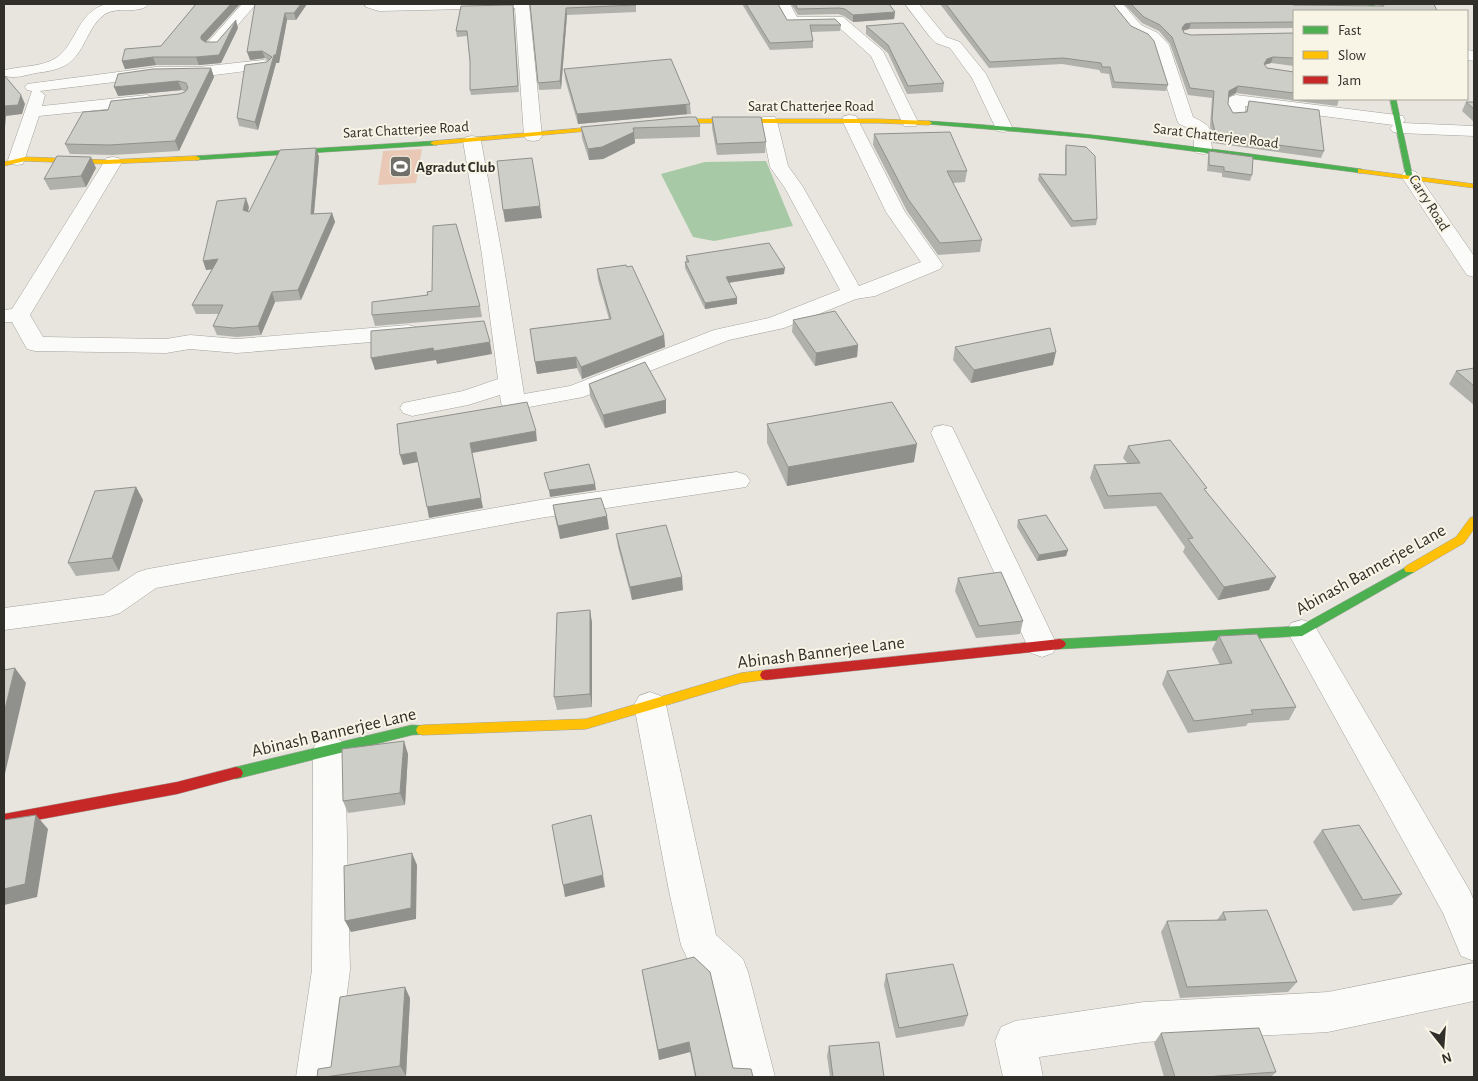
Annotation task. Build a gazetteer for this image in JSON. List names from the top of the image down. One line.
{"streets":{"street":["Sarat Chatterjee Road","Carry Road","Abinash Bannerjee Lane"]},"crossings":[["Sarat Chatterjee Road","Carry Road"]],"places":{"sports":["Agradut Club"]},"legend":["Fast","Slow","Jam"],"north":"bottom"}
